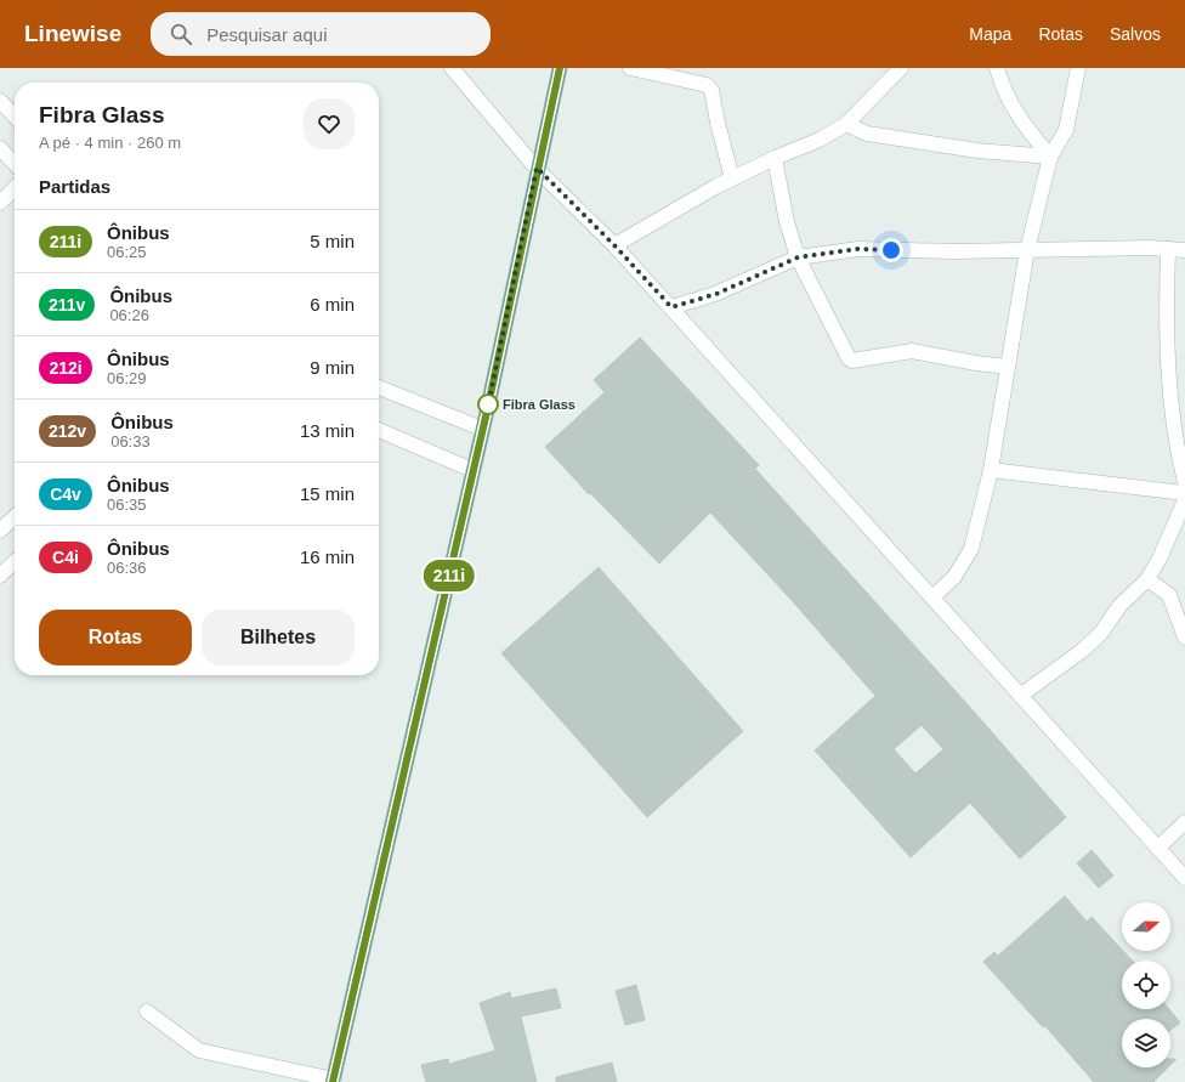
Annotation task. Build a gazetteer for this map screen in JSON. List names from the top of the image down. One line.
{"places":["Fibra Glass"],"lines":["bus line 211i"],"north":"right","page":{"header":"Linewise","search":"Pesquisar aqui","nav":["Mapa","Rotas","Salvos"],"on_map":"211i","heading":[["Fibra Glass","A pé · 4 min · 260 m"],"Partidas"],"list":[{"mark":"211i","name":"Ônibus","note":"06:25","value":"5 min"},{"mark":"211v","name":"Ônibus","note":"06:26","value":"6 min"},{"mark":"212i","name":"Ônibus","note":"06:29","value":"9 min"},{"mark":"212v","name":"Ônibus","note":"06:33","value":"13 min"},{"mark":"C4v","name":"Ônibus","note":"06:35","value":"15 min"},{"mark":"C4i","name":"Ônibus","note":"06:36","value":"16 min"}],"buttons":["Rotas","Bilhetes"]}}
